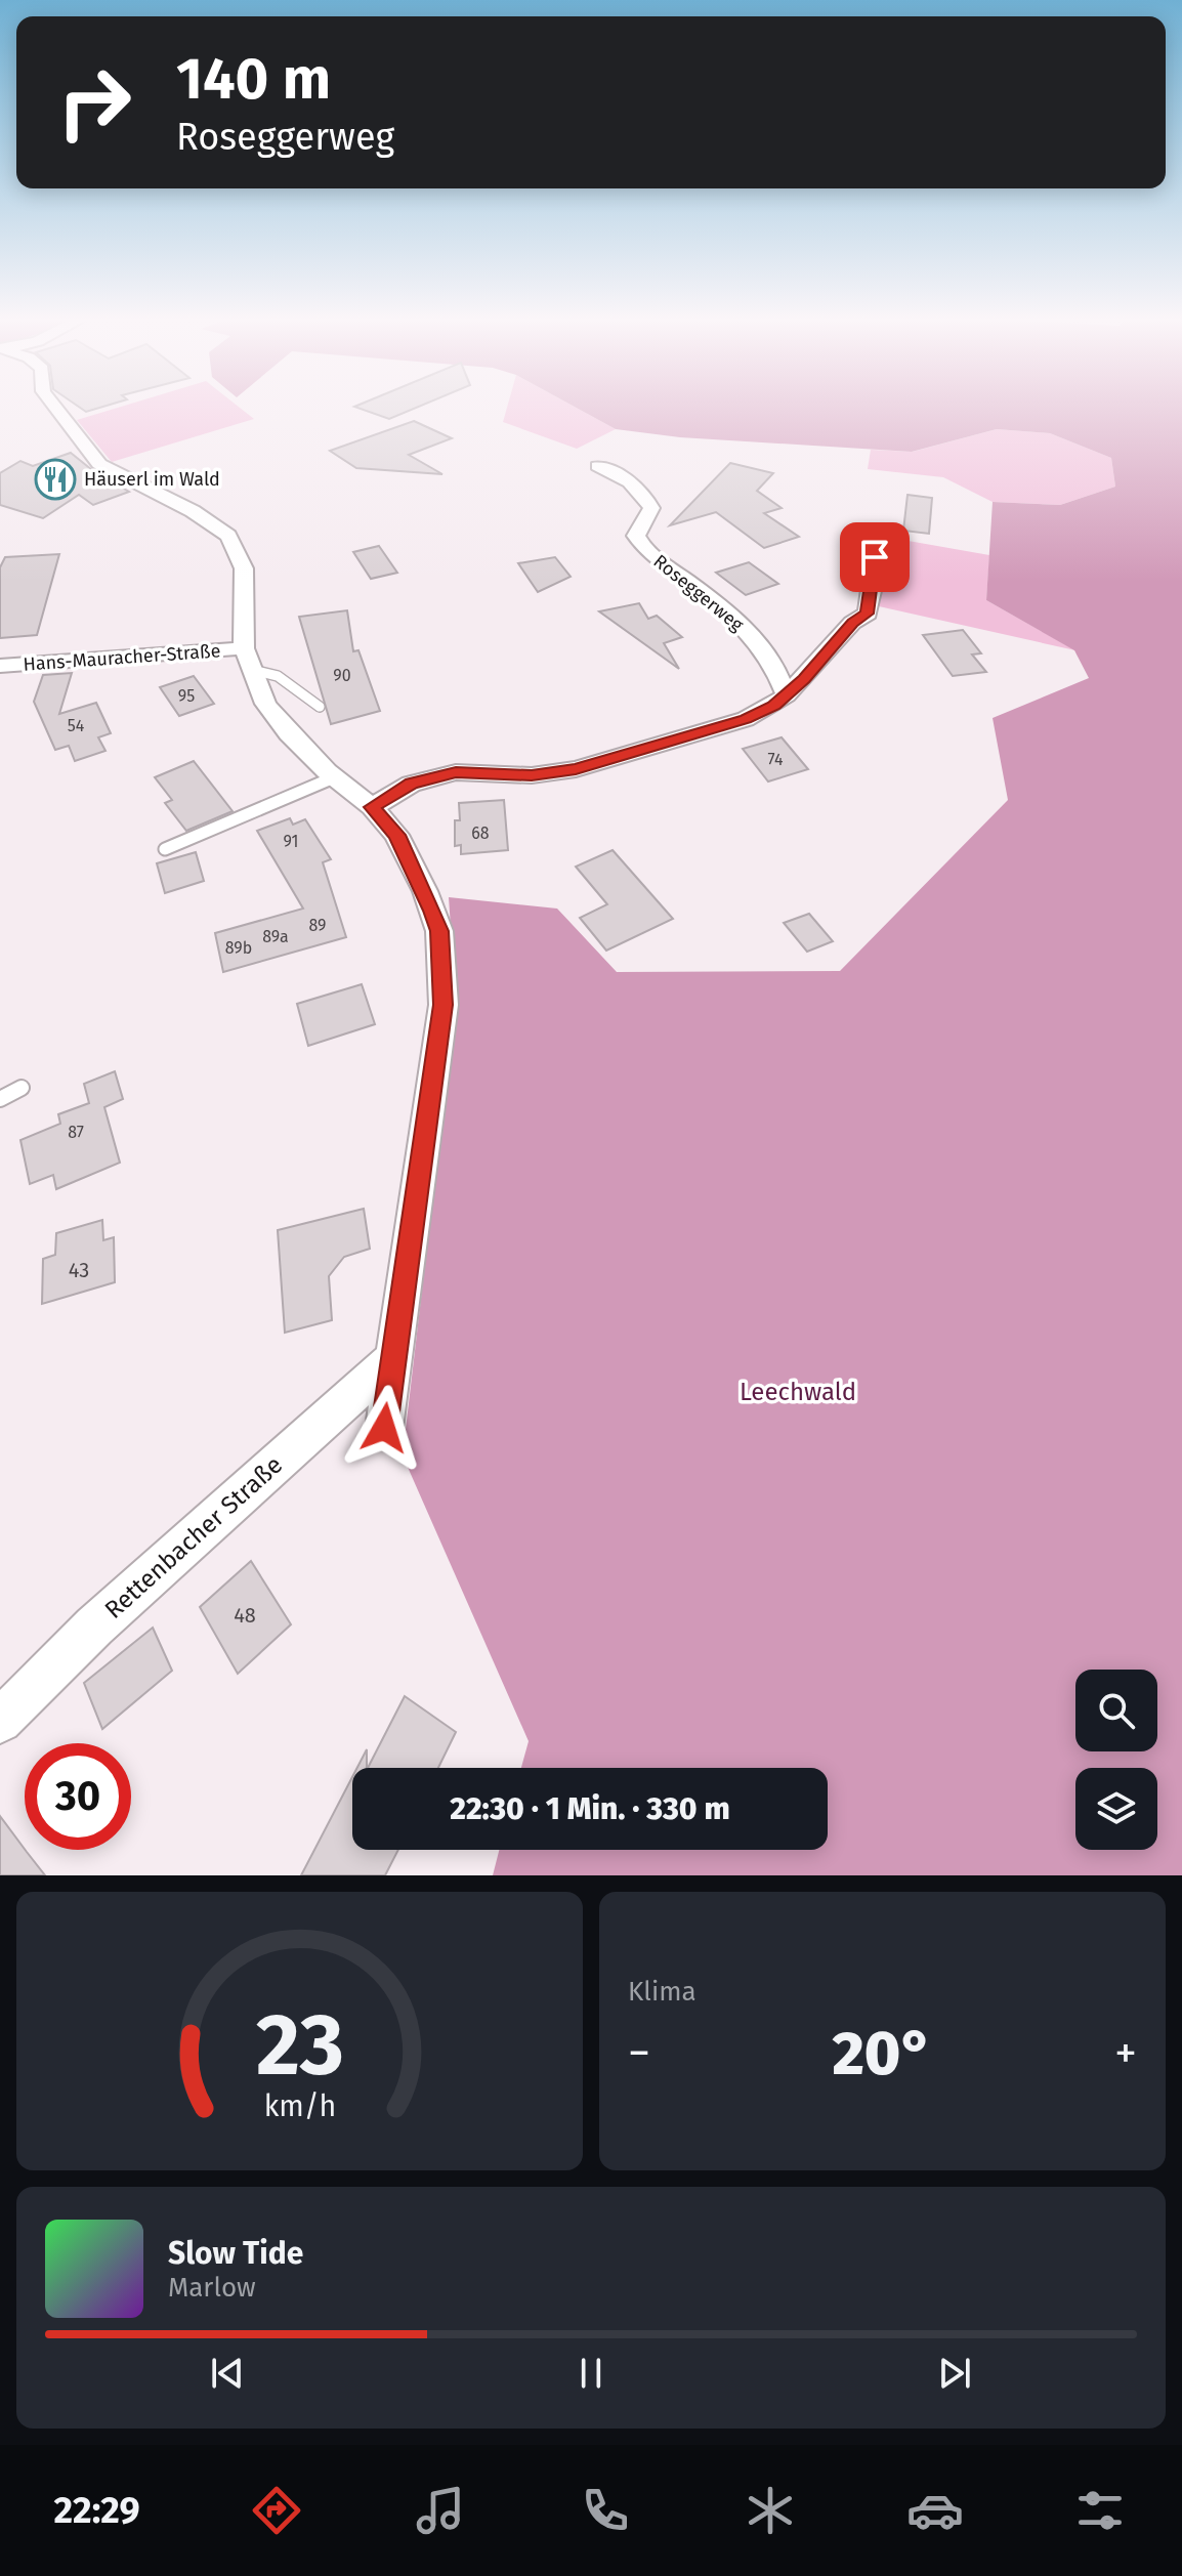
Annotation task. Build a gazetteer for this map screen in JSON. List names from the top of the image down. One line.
{"streets":{"street":["Roseggerweg","Hans-Mauracher-Straße","Rettenbacher Straße"]},"parks":["Leechwald"],"places":{"restaurant":["Häuserl im Wald"]},"house_numbers":["90","95","54","74","68","91","89","89a","89b","87","43","48"],"page":{"turn":["140 m","Roseggerweg"],"limit":"30","trip":"22:30 · 1 Min. · 330 m","tile":"Klima","heat":["−","20°","+"],"song":["Slow Tide","Marlow"],"tabs":"22:29","gauge":["23","km/h"]}}
